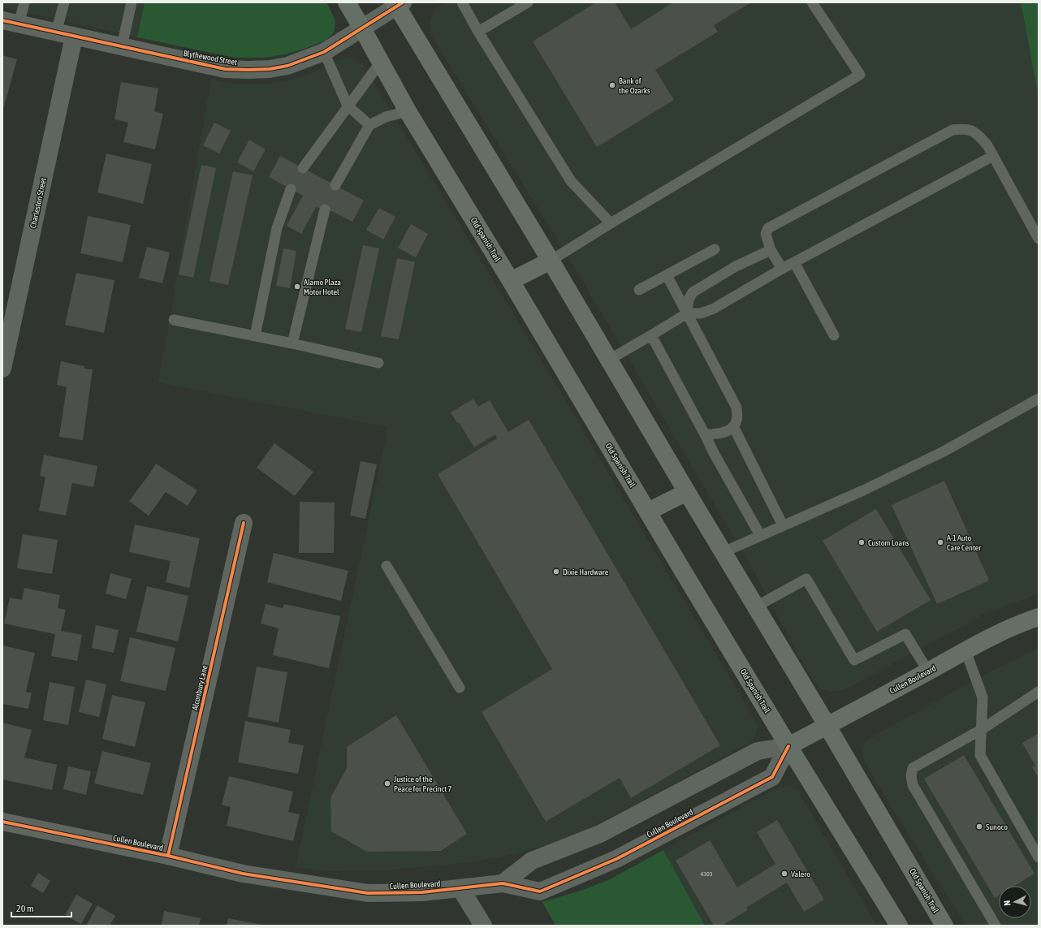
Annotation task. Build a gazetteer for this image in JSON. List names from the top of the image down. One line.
{"streets":{"main road":["Old Spanish Trail","Cullen Boulevard"],"street":["Blythewood Street","Charleston Street","Alconbury Lane"]},"crossings":[["Blythewood Street","Charleston Street"],["Blythewood Street","Old Spanish Trail"],["Old Spanish Trail","Cullen Boulevard"],["Cullen Boulevard","Alconbury Lane"]],"places":["Bank of the Ozarks","Alamo Plaza Motor Hotel","Custom Loans","A-1 Auto Care Center","Dixie Hardware","Justice of the Peace for Precinct 7","Sunoco","Valero"],"house_numbers":["4303"],"scale_bar":"20 m","north":"left"}
